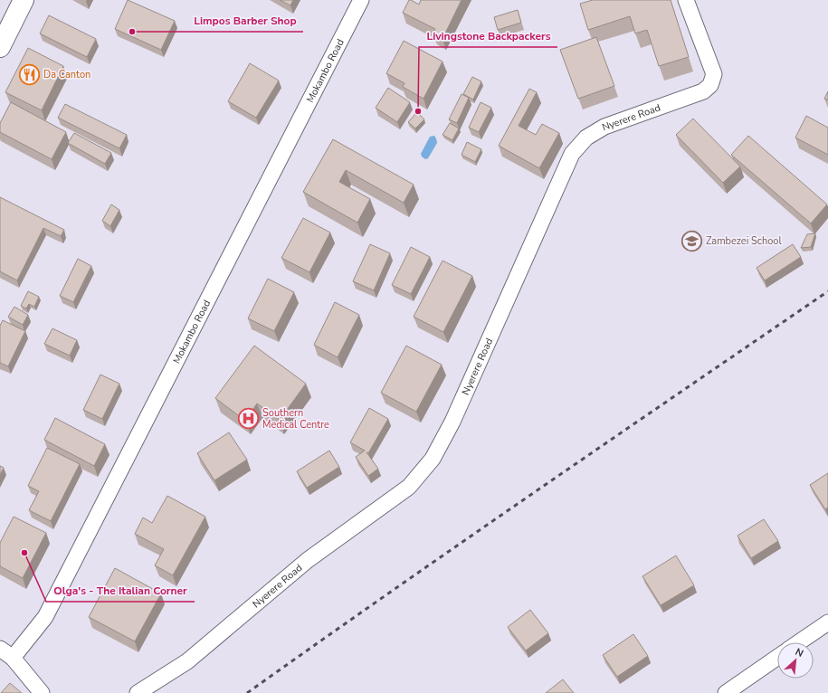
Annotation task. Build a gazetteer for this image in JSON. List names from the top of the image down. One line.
{"streets":{"street":["Mokambo Road","Nyerere Road"]},"places":{"other":["Limpos Barber Shop","Livingstone Backpackers","Olga's - The Italian Corner"],"restaurant":["Da Canton"],"school or university":["Zambezei School"],"hospital":["Southern Medical Centre"]},"north":"top right"}
